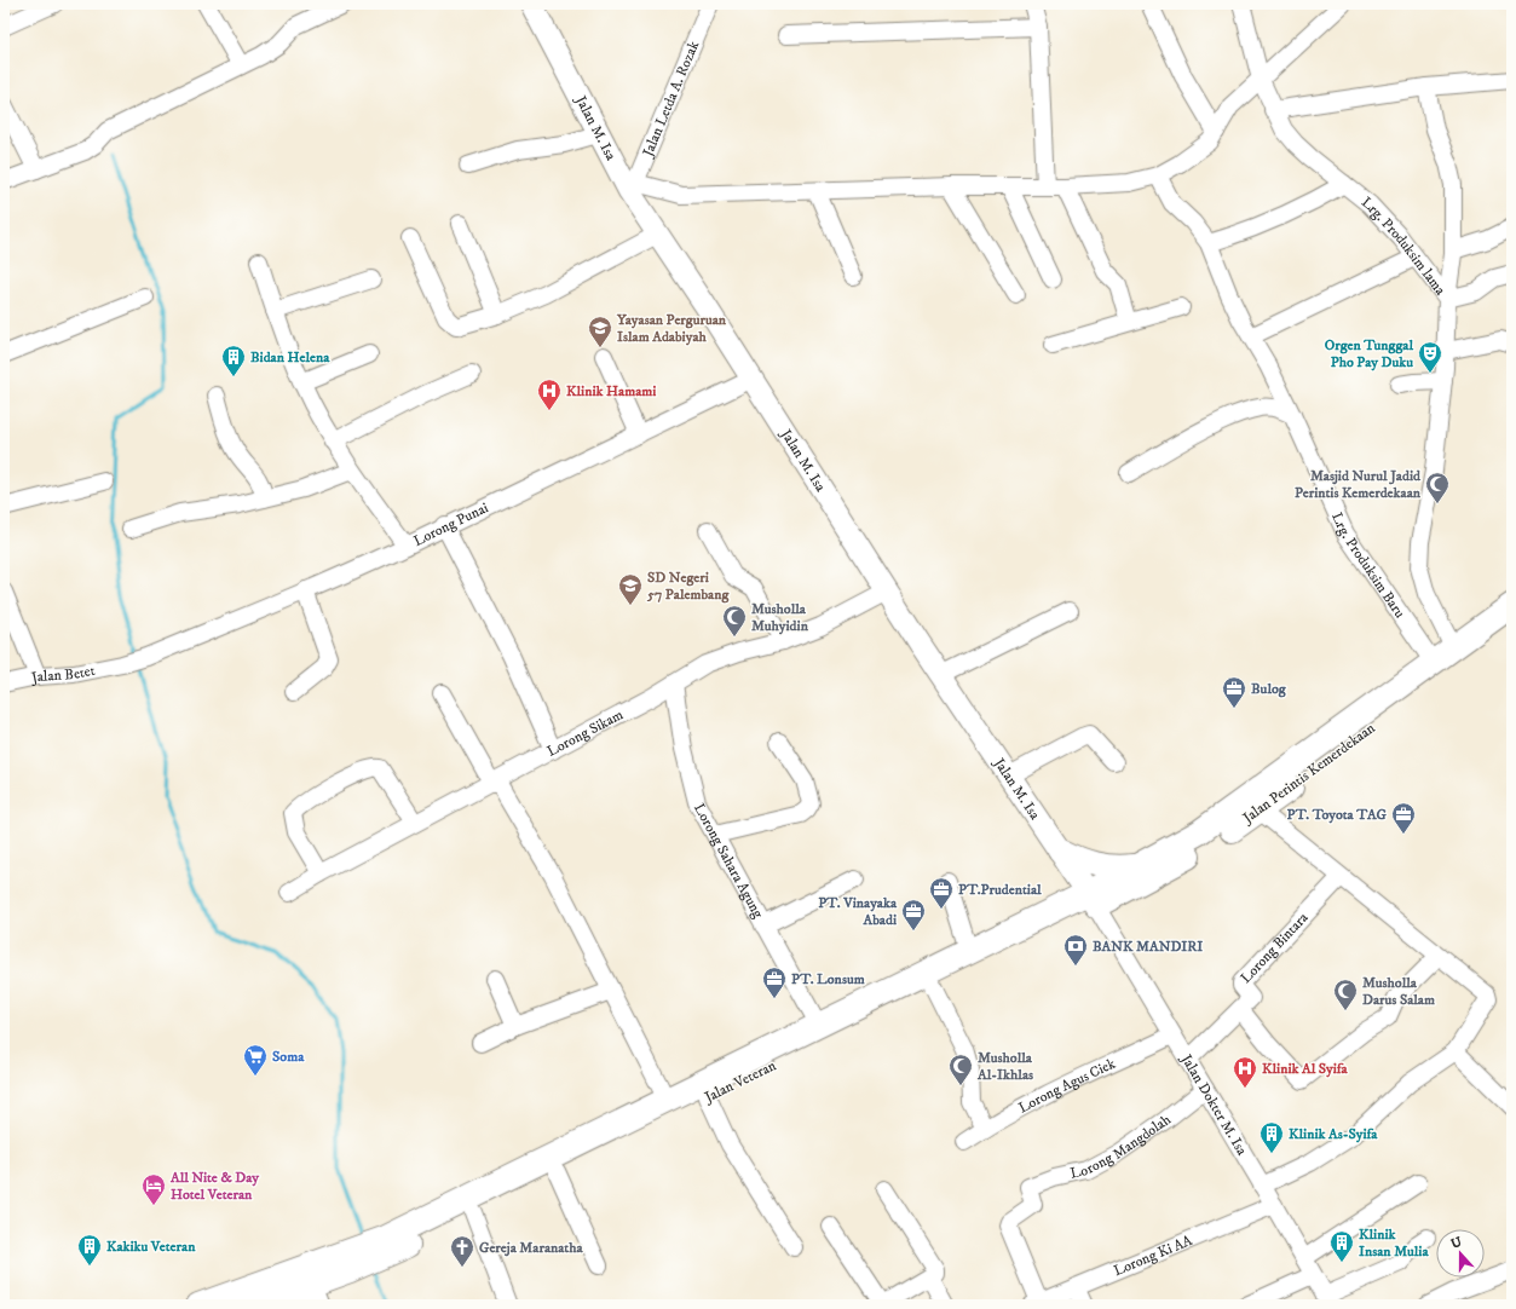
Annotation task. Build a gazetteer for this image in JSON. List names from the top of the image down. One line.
{"streets":{"highway":["Jalan Perintis Kemerdekaan","Jalan Veteran"],"main road":["Jalan M. Isa"],"street":["Jalan Letda A. Rozak","Lrg. Produksim lama","Lorong Punai","Lrg. Produksim Baru","Jalan Betet","Lorong Sikam","Lorong Sahara Agung","Lorong Bintara","Lorong Agus Ciek","Jalan Dokter M. Isa","Lorong Mangdolah","Lorong Ki AA"]},"crossings":[["Jalan Letda A. Rozak","Jalan M. Isa"],["Jalan M. Isa","Lorong Punai"],["Jalan M. Isa","Lorong Sikam"],["Jalan M. Isa","Jalan Perintis Kemerdekaan"],["Jalan M. Isa","Jalan Veteran"],["Jalan M. Isa","Jalan Dokter M. Isa"],["Lorong Punai","Jalan Betet"],["Lorong Sikam","Lorong Sahara Agung"],["Jalan Perintis Kemerdekaan","Jalan Veteran"],["Jalan Perintis Kemerdekaan","Jalan Dokter M. Isa"],["Lorong Sahara Agung","Jalan Veteran"],["Lorong Bintara","Jalan Dokter M. Isa"],["Jalan Veteran","Jalan Dokter M. Isa"],["Lorong Agus Ciek","Jalan Dokter M. Isa"],["Jalan Dokter M. Isa","Lorong Mangdolah"],["Jalan Dokter M. Isa","Lorong Ki AA"],["Lorong Mangdolah","Lorong Ki AA"]],"places":{"school or university":["Yayasan Perguruan Islam Adabiyah","SD Negeri 57 Palembang"],"theatre":["Orgen Tunggal Pho Pay Duku"],"building":["Bidan Helena","Klinik As-Syifa","Klinik Insan Mulia","Kakiku Veteran"],"hospital":["Klinik Hamami","Klinik Al Syifa"],"mosque":["Masjid Nurul Jadid Perintis Kemerdekaan","Musholla Muhyidin","Musholla Darus Salam","Musholla Al-Ikhlas"],"office":["Bulog","PT. Toyota TAG","PT.Prudential","PT. Vinayaka Abadi","PT. Lonsum"],"bank":["BANK MANDIRI"],"supermarket":["Soma"],"hotel":["All Nite & Day Hotel Veteran"],"church":["Gereja Maranatha"]},"north":"top"}
